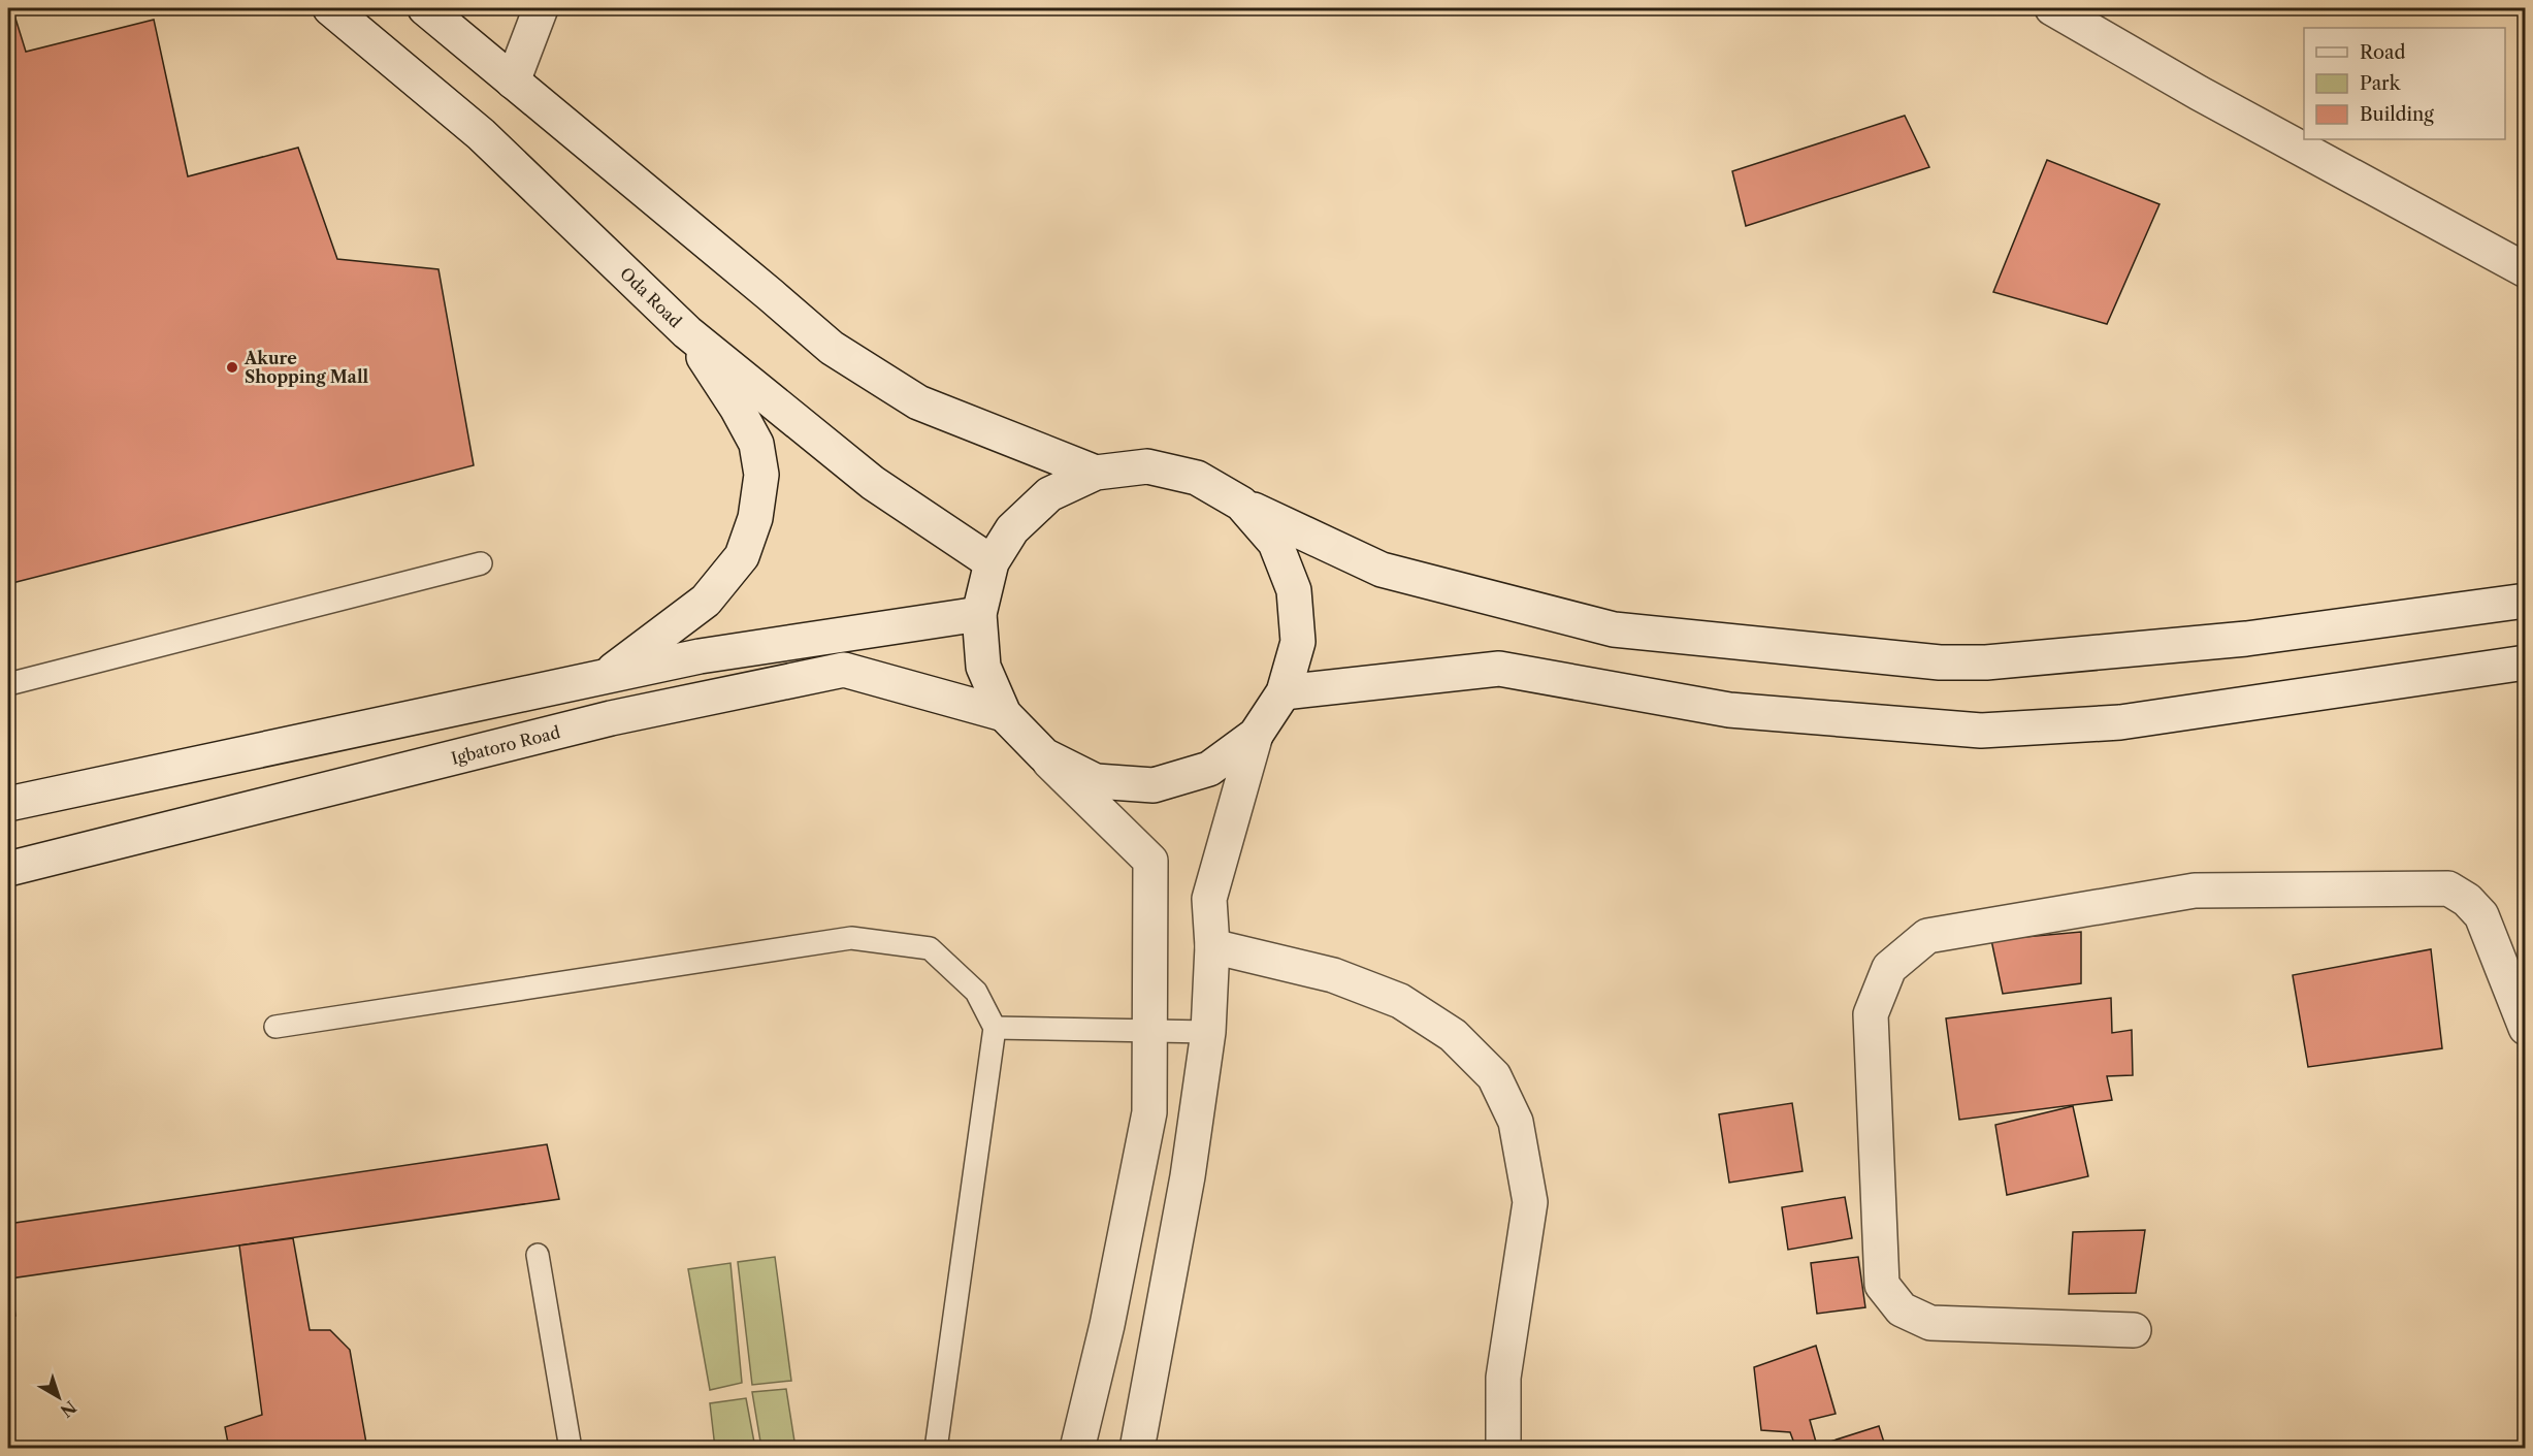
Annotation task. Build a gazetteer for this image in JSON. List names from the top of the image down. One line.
{"streets":{"street":["Oda Road","Igbatoro Road"]},"places":["Akure Shopping Mall"],"legend":["Road","Park","Building"],"north":"bottom right"}
